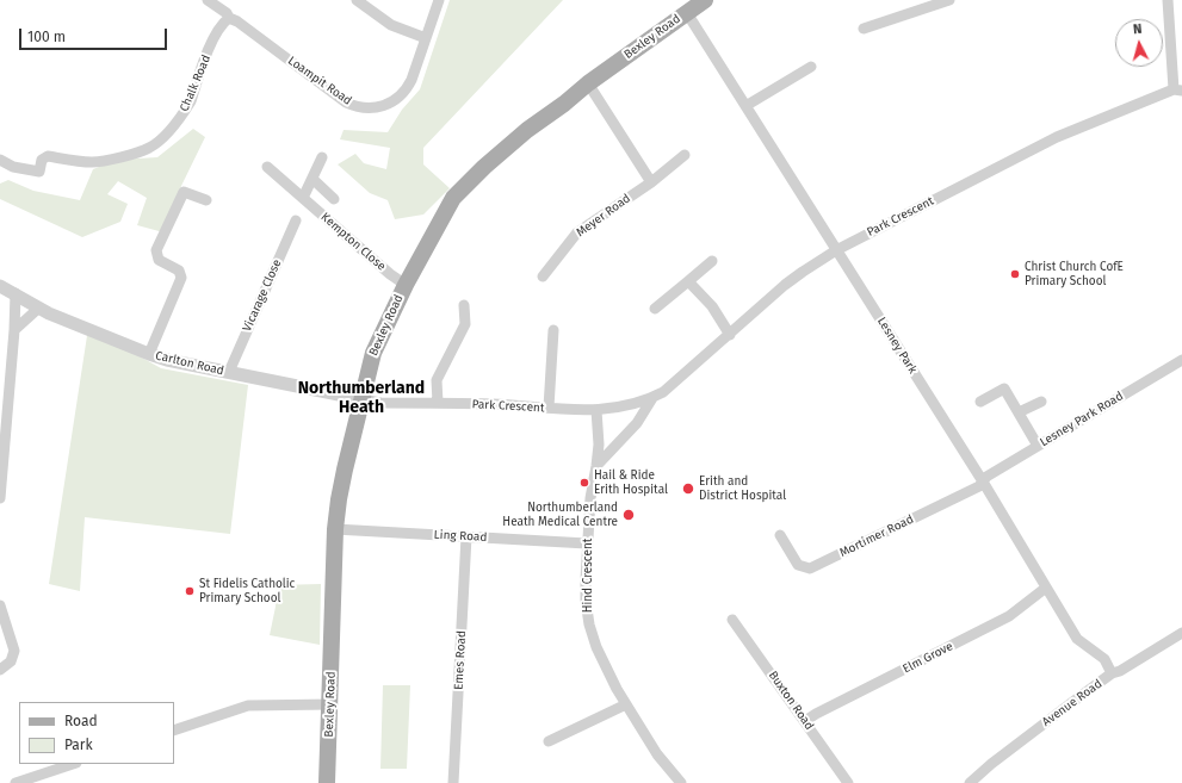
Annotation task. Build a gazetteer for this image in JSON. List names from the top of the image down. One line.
{"streets":{"main road":["Bexley Road"],"street":["Loampit Road","Chalk Road","Meyer Road","Park Crescent","Kempton Close","Vicarage Close","Lesney Park","Carlton Road","Lesney Park Road","Ling Road","Mortimer Road","Hind Crescent","Elm Grove","Emes Road","Buxton Road","Avenue Road"]},"crossings":[["Bexley Road","Park Crescent"],["Bexley Road","Kempton Close"],["Bexley Road","Lesney Park"],["Bexley Road","Carlton Road"],["Bexley Road","Ling Road"],["Loampit Road","Chalk Road"],["Park Crescent","Lesney Park"],["Park Crescent","Carlton Road"],["Park Crescent","Hind Crescent"],["Vicarage Close","Carlton Road"],["Lesney Park","Lesney Park Road"],["Lesney Park","Mortimer Road"],["Lesney Park","Elm Grove"],["Lesney Park","Avenue Road"],["Lesney Park Road","Mortimer Road"],["Ling Road","Hind Crescent"],["Ling Road","Emes Road"],["Elm Grove","Buxton Road"]],"districts":["Northumberland Heath"],"places":["Christ Church CofE Primary School","Hail & Ride Erith Hospital","Erith and District Hospital","Northumberland Heath Medical Centre","St Fidelis Catholic Primary School"],"legend":["Road","Park"],"scale_bar":"100 m","north":"top"}
